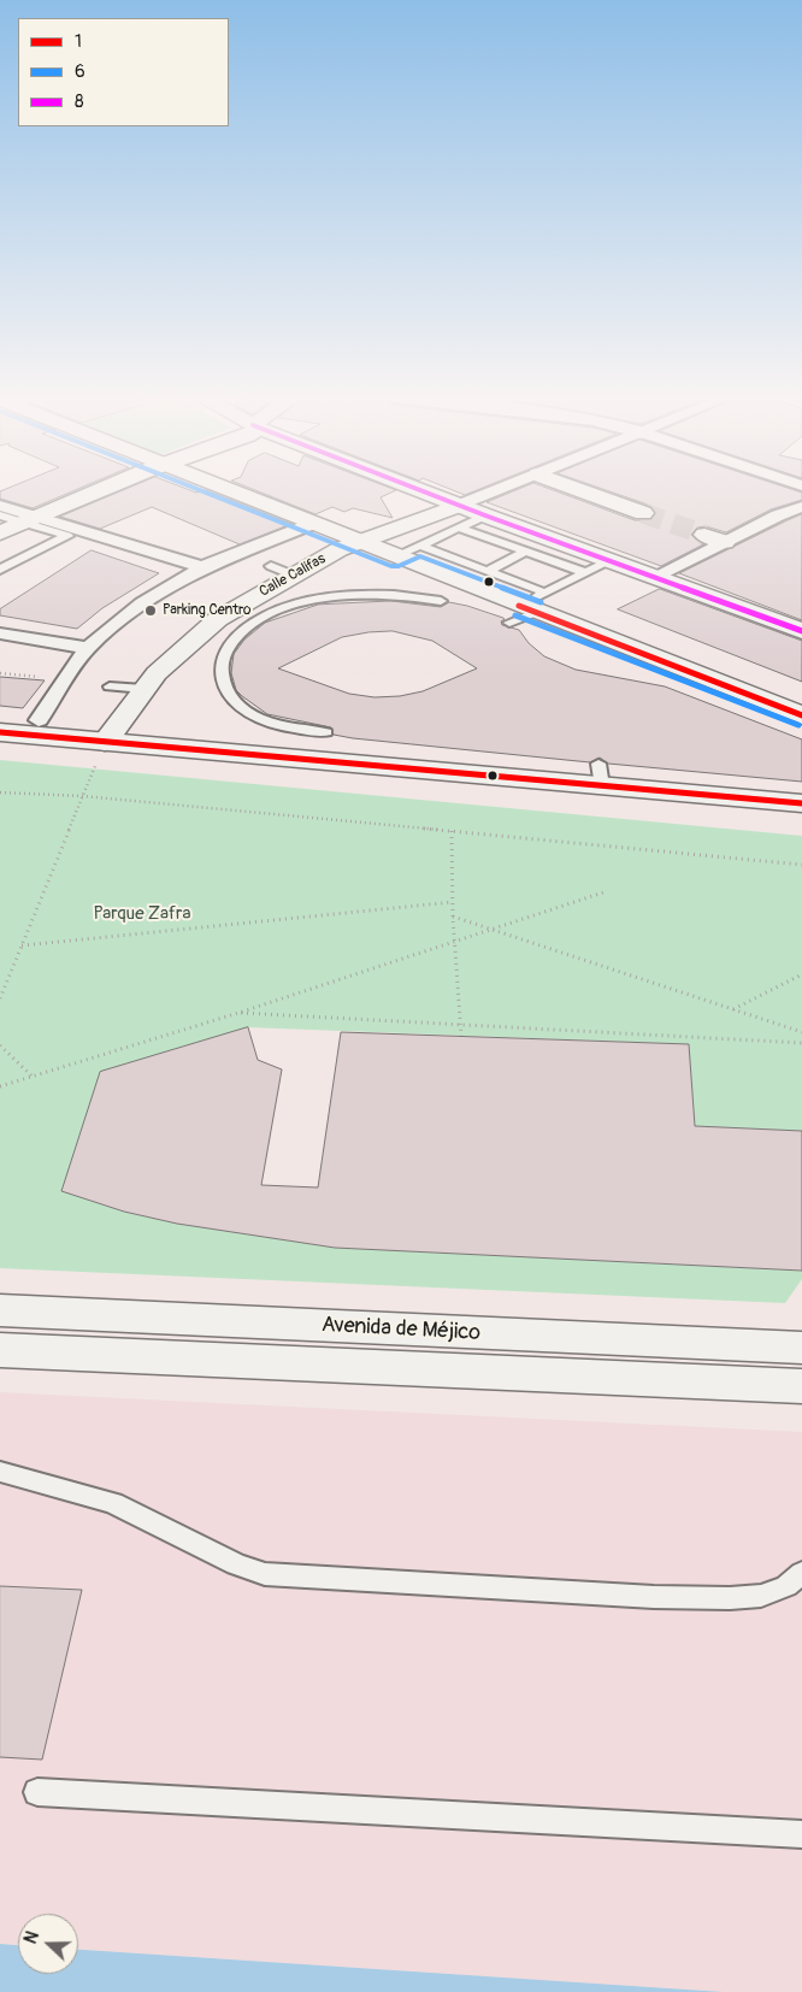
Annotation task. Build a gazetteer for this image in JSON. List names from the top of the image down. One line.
{"streets":{"main road":["Calle Califas","Avenida de Méjico"]},"parks":["Parque Zafra"],"places":["Parking Centro"],"lines":["transit line 6","transit line 8","transit line 1"],"legend":["1","6","8"],"north":"left"}
